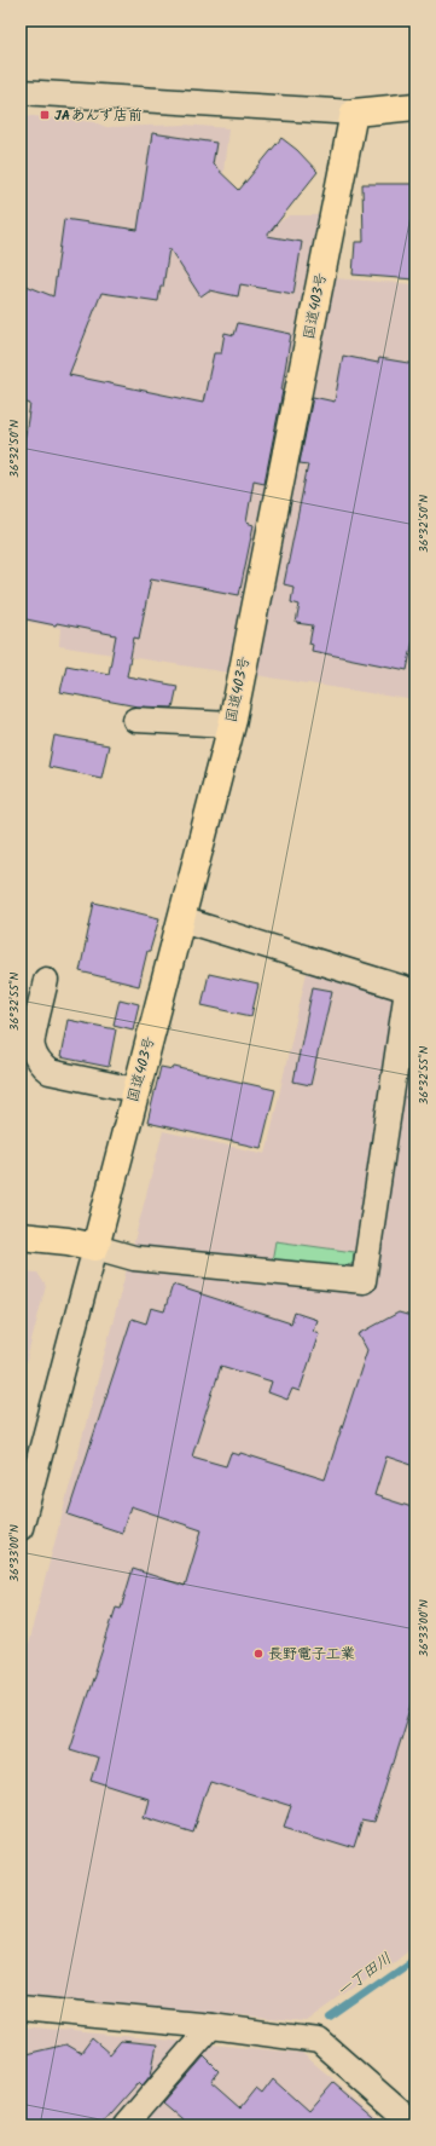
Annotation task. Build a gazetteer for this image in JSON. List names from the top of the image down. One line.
{"streets":{"highway":["国道403号"]},"water":["一丁田川"],"places":{"transit":["JAあんず店前"],"other":["長野電子工業"]},"coordinates":["36°32'50\"N","36°32'55\"N","36°33'00\"N"]}
